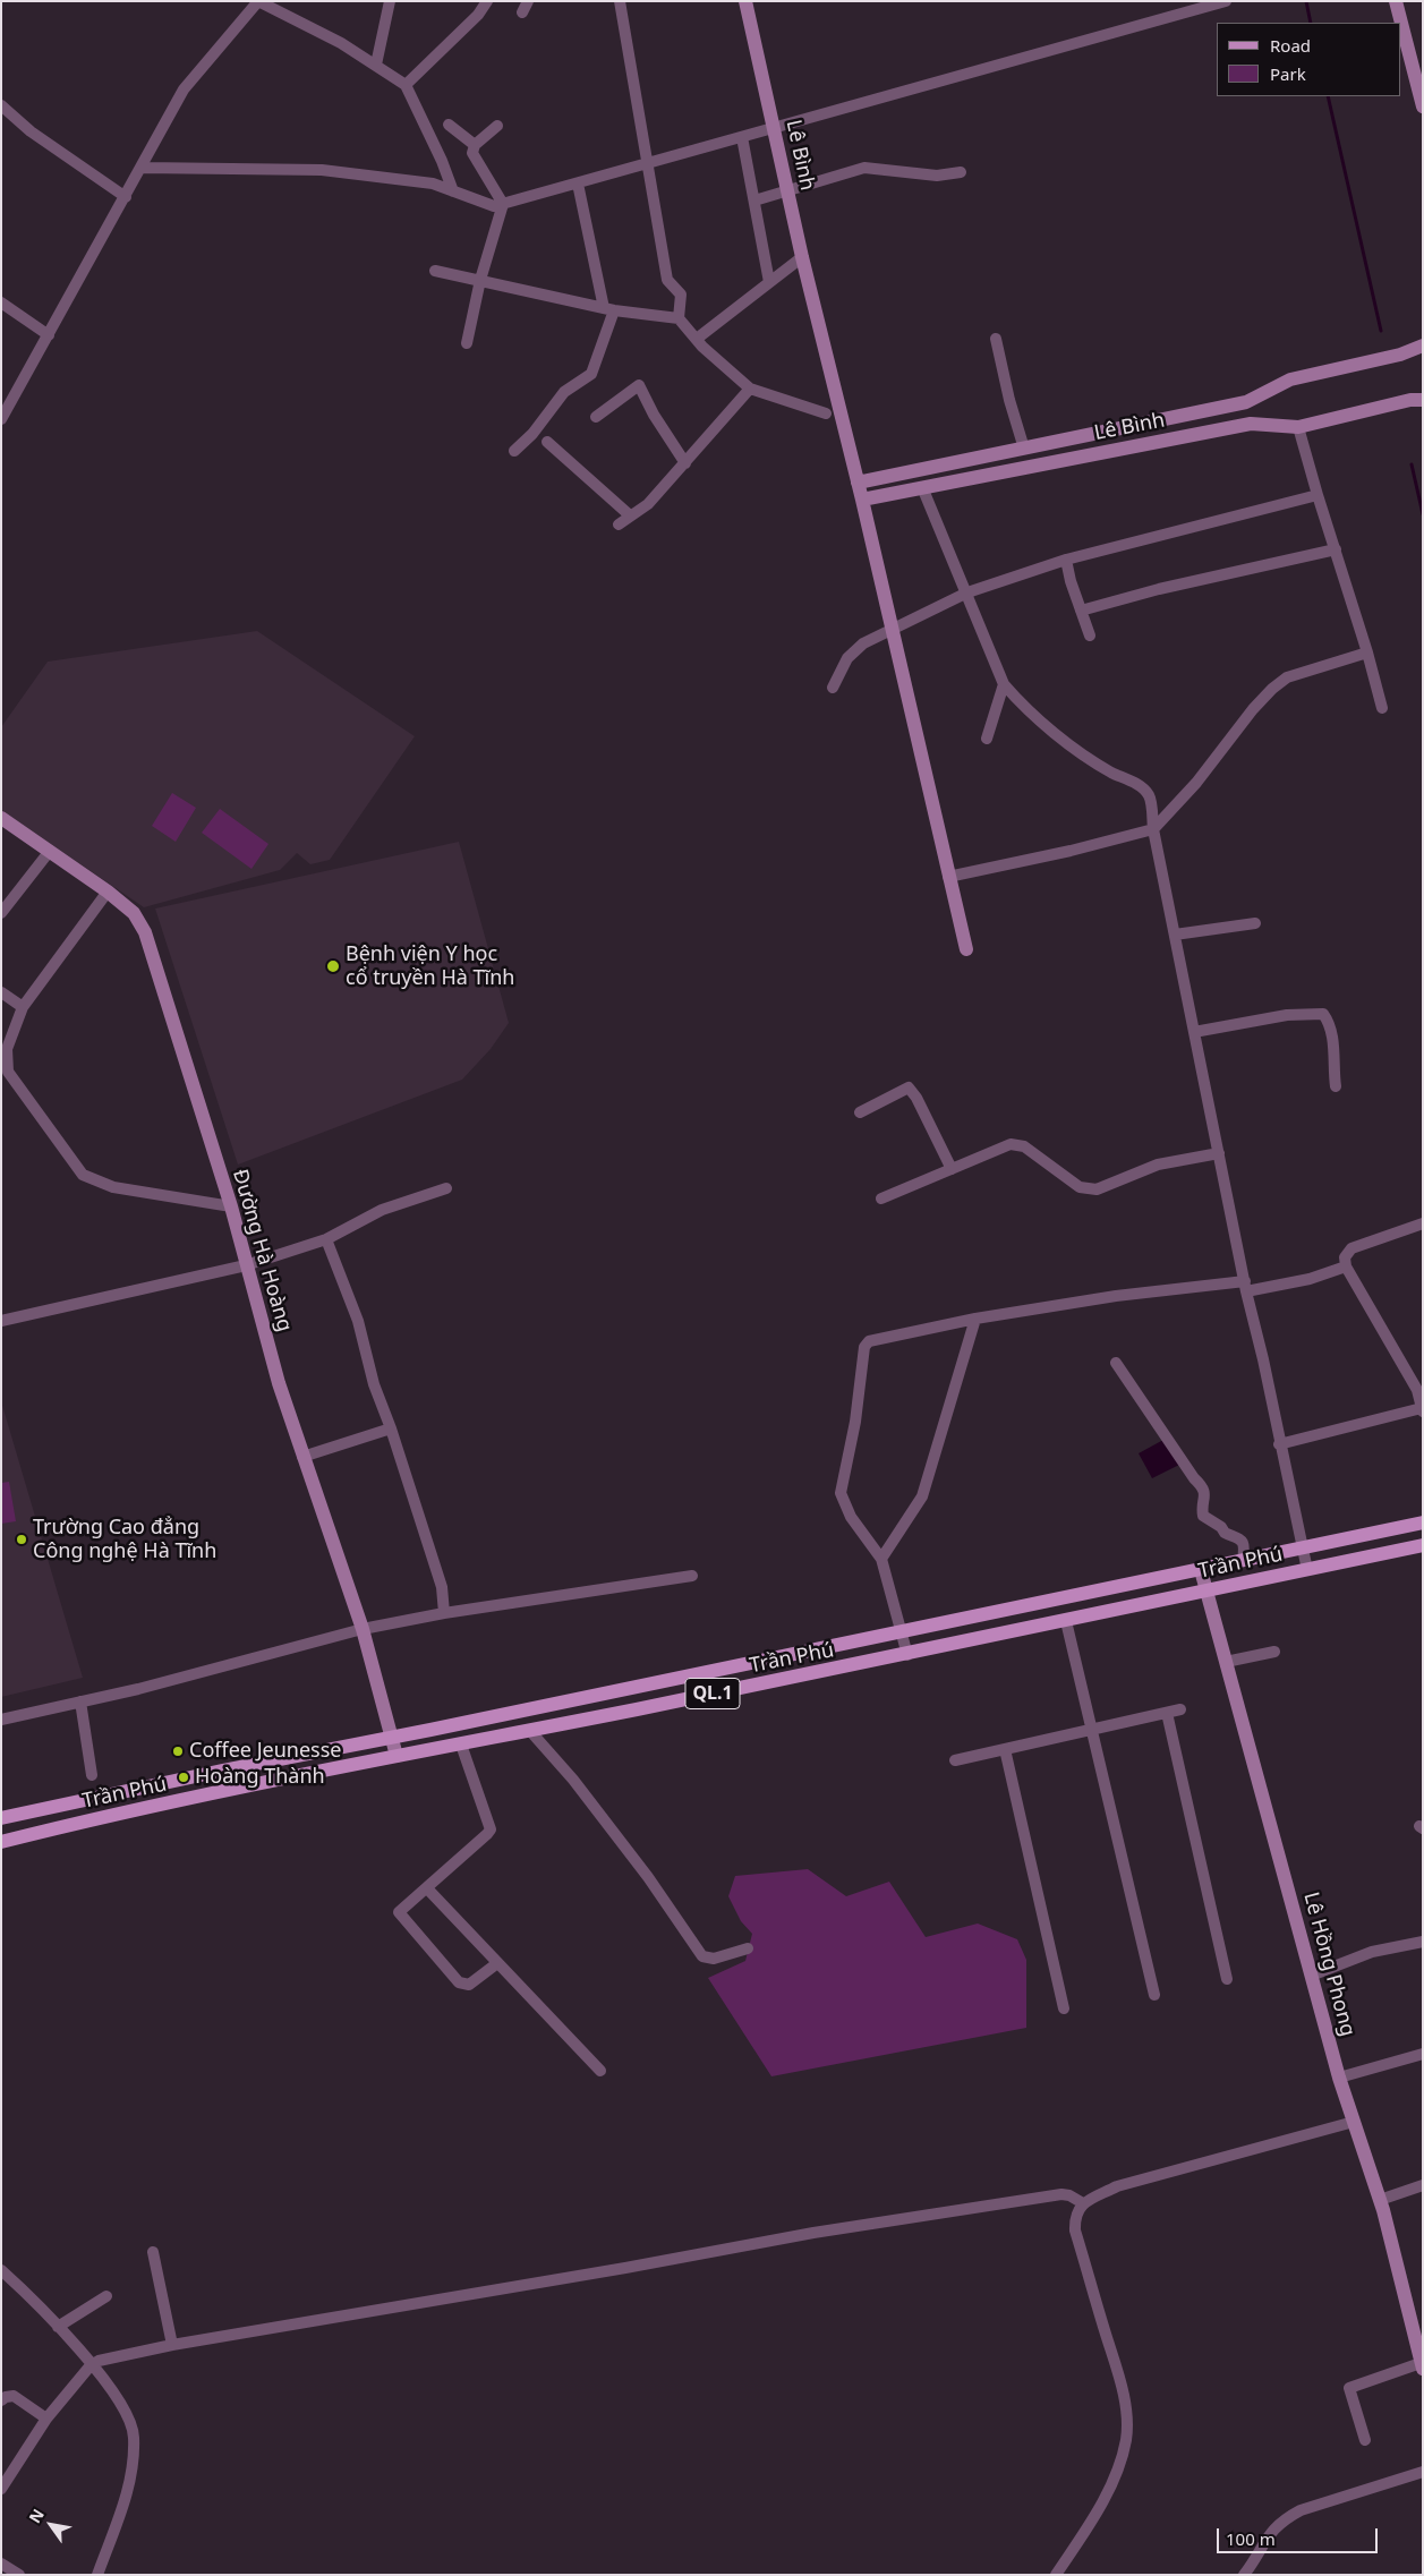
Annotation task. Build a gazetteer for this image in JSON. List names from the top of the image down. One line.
{"streets":{"main road":["Trần Phú","QL.1"],"street":["Lê Bình","Đường Hà Hoàng","Lê Hồng Phong"]},"crossings":[["Đường Hà Hoàng","Trần Phú"],["Trần Phú","Lê Hồng Phong"]],"places":["Bệnh viện Y học cổ truyền Hà Tĩnh","Trường Cao đẳng Công nghệ Hà Tĩnh","Coffee Jeunesse","Hoàng Thành"],"legend":["Road","Park"],"scale_bar":"100 m","north":"top left"}
